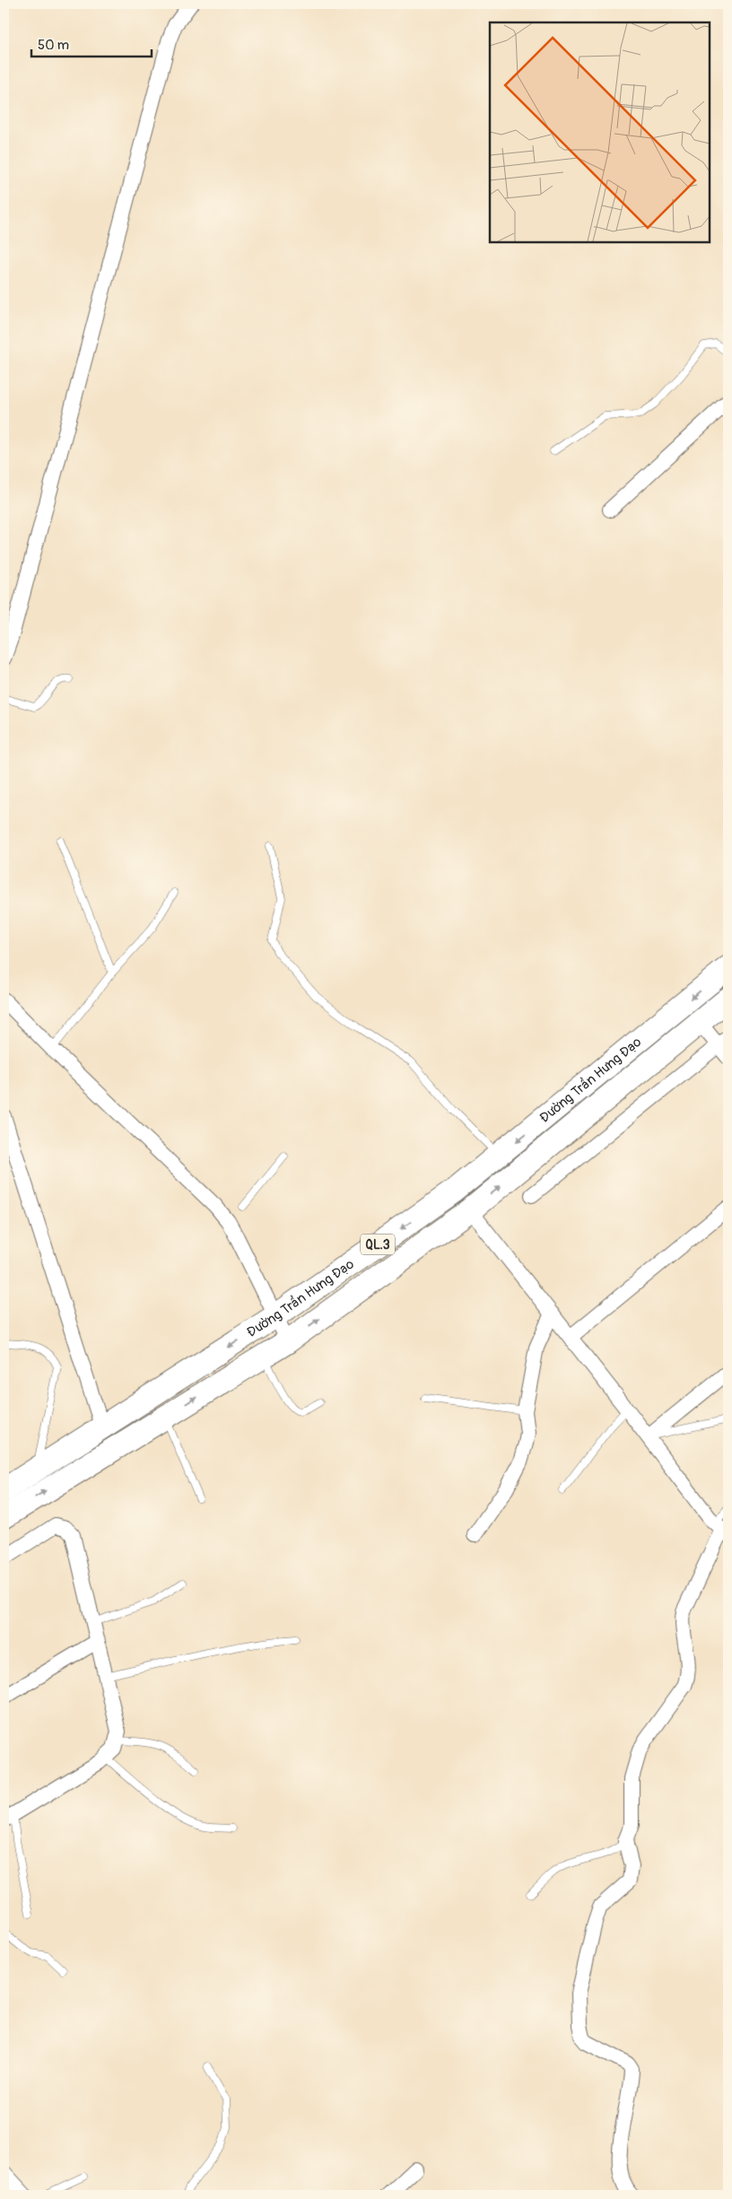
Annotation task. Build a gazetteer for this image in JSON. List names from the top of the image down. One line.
{"streets":{"highway":["Đường Trần Hưng Đạo","QL.3"]},"scale_bar":"50 m"}
